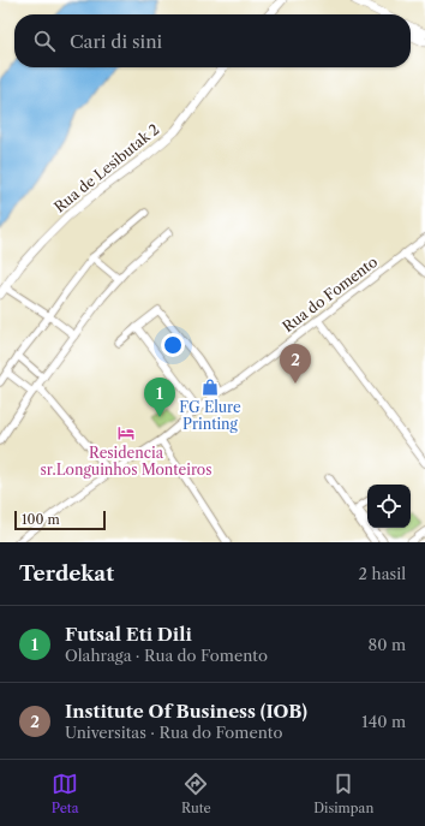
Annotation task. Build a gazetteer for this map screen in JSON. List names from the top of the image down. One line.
{"streets":{"main road":["Rua de Lesibutak 2"],"street":["Rua do Fomento"]},"places":{"shop":["FG Elure Printing"],"hotel":["Residencia sr.Longuinhos Monteiros"]},"scale_bar":"100 m","page":{"search":"Cari di sini","pins":["2","1"],"scale":"100 m","heading":["Terdekat","2 hasil"],"list":[{"mark":"1","name":"Futsal Eti Dili","note":"Olahraga · Rua do Fomento","value":"80 m"},{"mark":"2","name":"Institute Of Business (IOB)","note":"Universitas · Rua do Fomento","value":"140 m"}],"nav":["Peta","Rute","Disimpan"]}}
